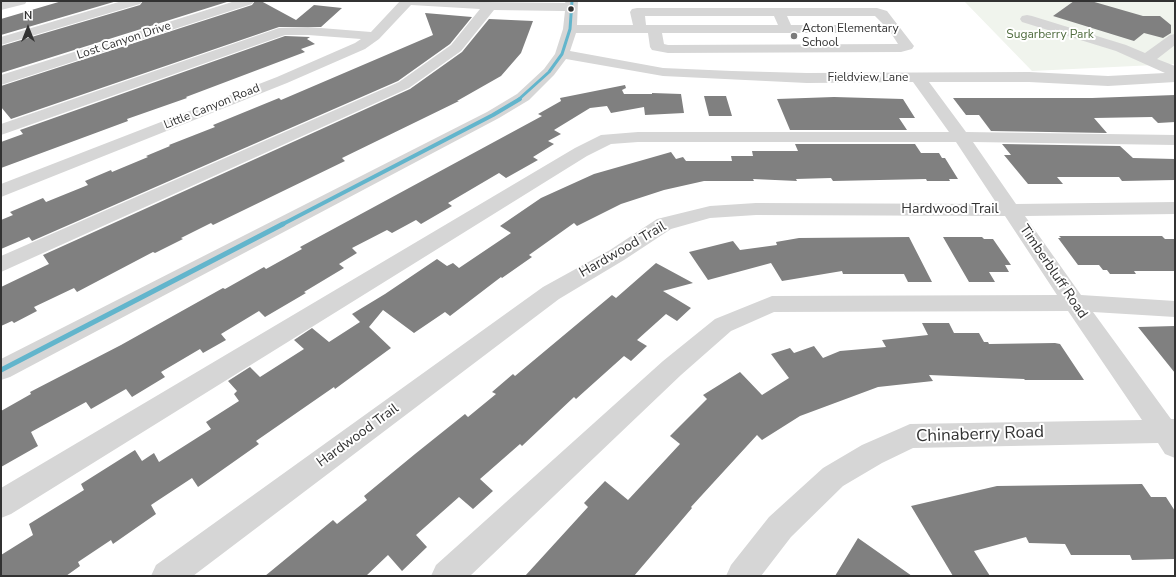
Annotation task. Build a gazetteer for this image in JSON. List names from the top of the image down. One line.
{"streets":{"street":["Lost Canyon Drive","Fieldview Lane","Little Canyon Road","Hardwood Trail","Timberbluff Road","Chinaberry Road"]},"crossings":[["Fieldview Lane","Timberbluff Road"],["Hardwood Trail","Timberbluff Road"],["Timberbluff Road","Chinaberry Road"]],"parks":["Sugarberry Park"],"places":["Acton Elementary School"],"north":"top"}
